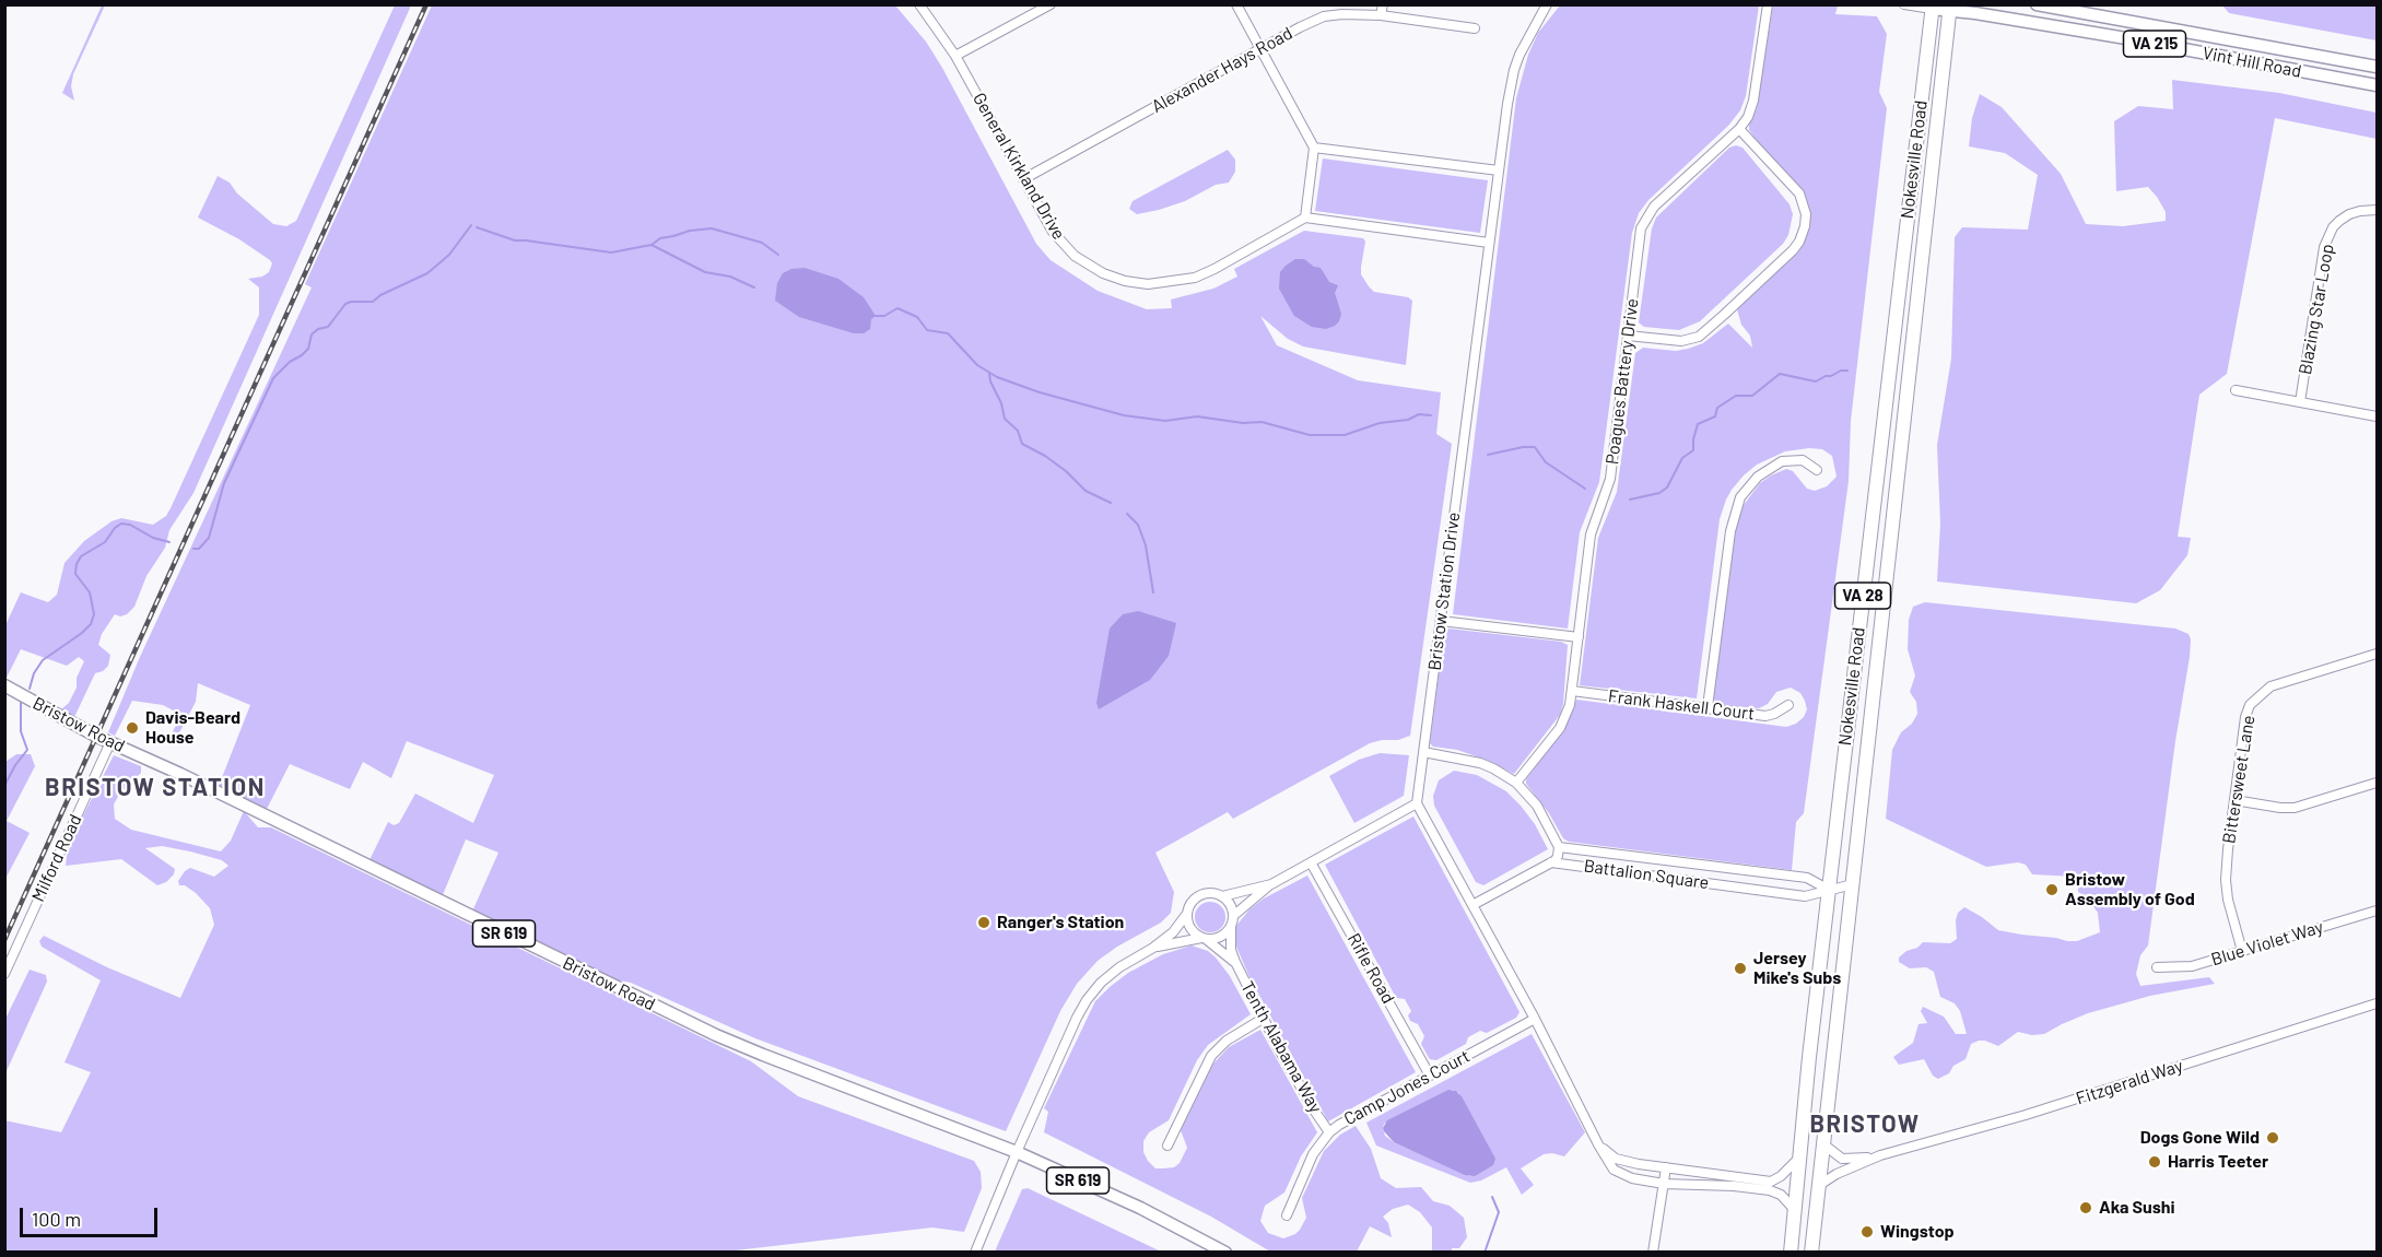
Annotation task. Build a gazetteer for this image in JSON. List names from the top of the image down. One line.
{"streets":{"highway":["Nokesville Road","VA 28"],"main road":["VA 215","Vint Hill Road","Bristow Road","SR 619"],"street":["Alexander Hays Road","General Kirkland Drive","Blazing Star Loop","Poagues Battery Drive","Bristow Station Drive","Frank Haskell Court","Bittersweet Lane","Milford Road","Battalion Square","Blue Violet Way","Rifle Road","Tenth Alabama Way","Fitzgerald Way","Camp Jones Court"]},"crossings":[["Vint Hill Road","Nokesville Road"],["Alexander Hays Road","General Kirkland Drive"],["Nokesville Road","Battalion Square"],["Nokesville Road","Fitzgerald Way"],["Poagues Battery Drive","Frank Haskell Court"],["Bristow Road","Milford Road"],["Bittersweet Lane","Blue Violet Way"],["Rifle Road","Camp Jones Court"],["Tenth Alabama Way","Camp Jones Court"]],"districts":["BRISTOW STATION","BRISTOW"],"places":["Davis-Beard House","Bristow Assembly of God","Ranger's Station","Jersey Mike's Subs","Dogs Gone Wild","Harris Teeter","Aka Sushi","Wingstop"],"scale_bar":"100 m"}
